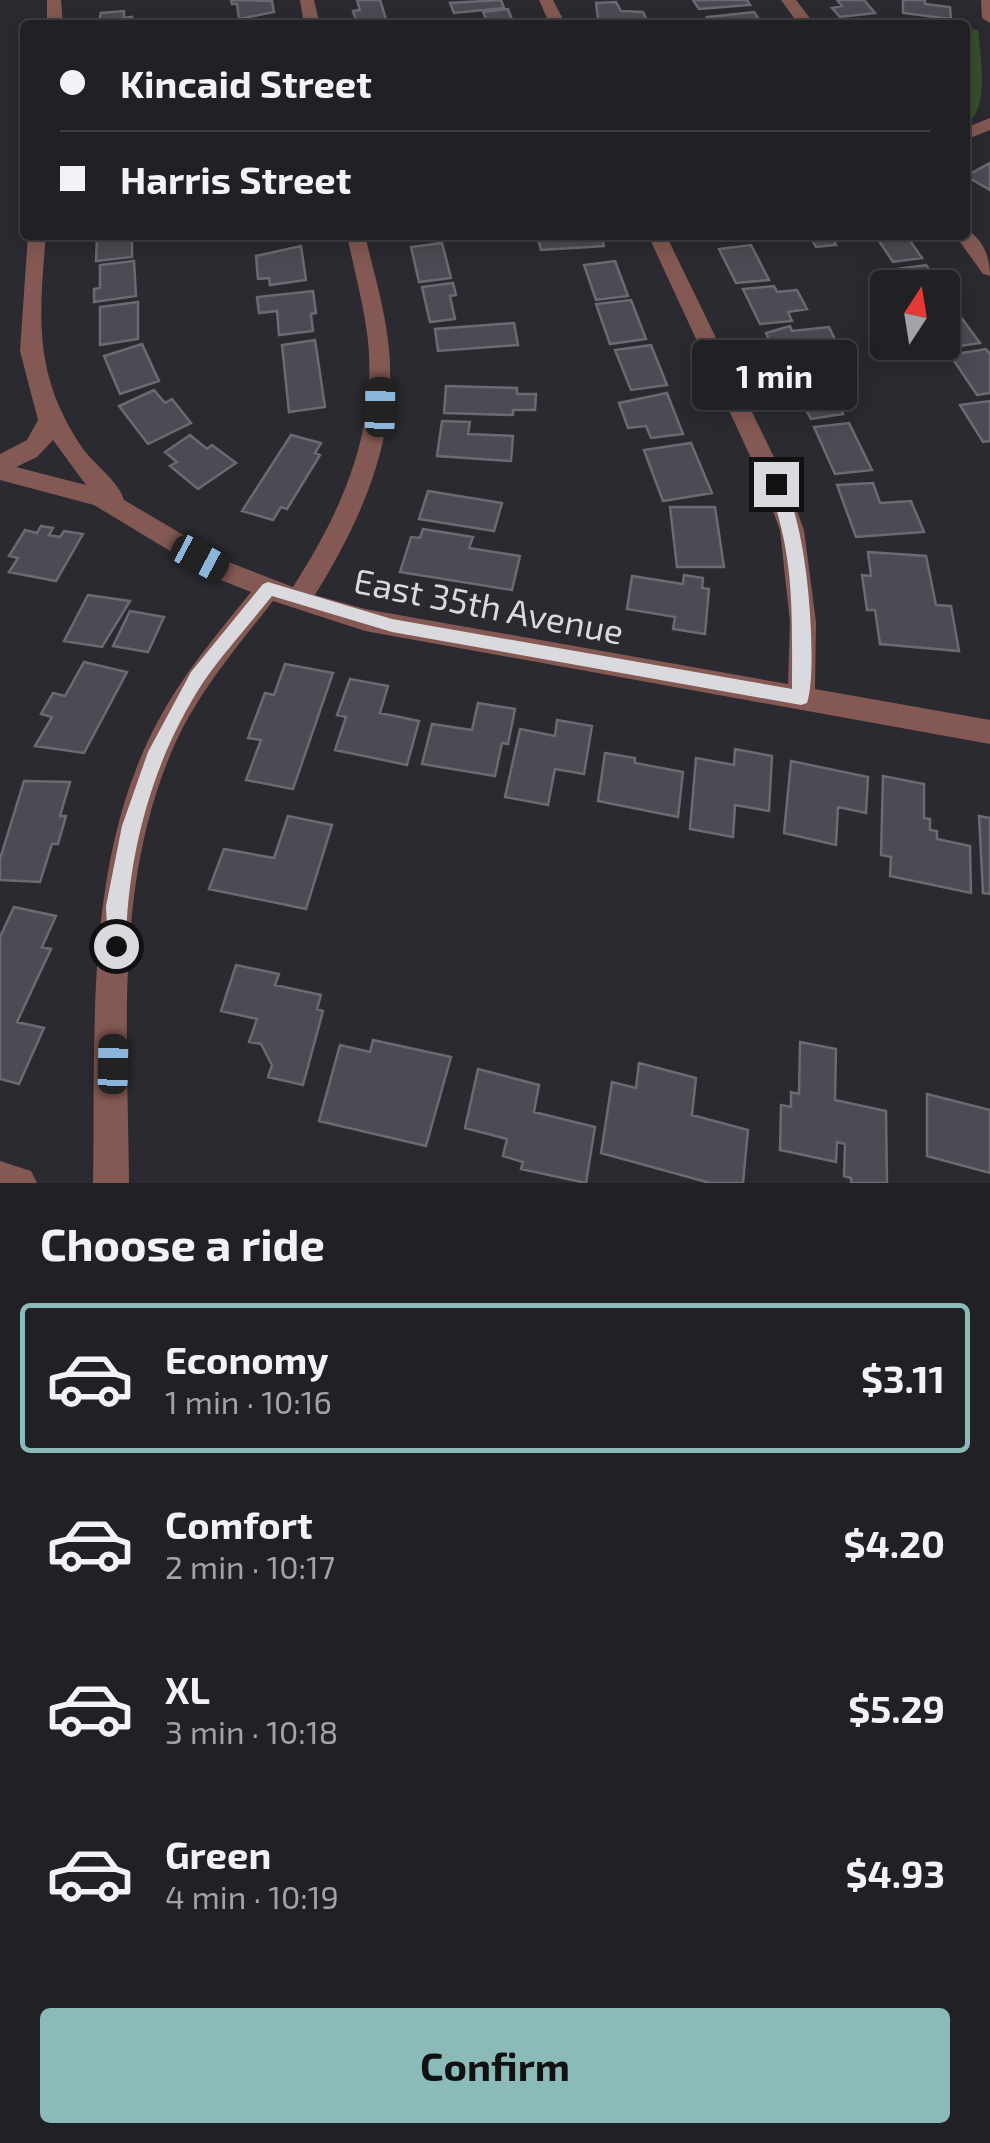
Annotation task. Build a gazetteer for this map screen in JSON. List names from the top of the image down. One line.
{"streets":{"street":["East 35th Avenue"]},"north":"top","page":{"banner":["Kincaid Street","Harris Street"],"bubble":"1 min","heading":"Choose a ride","list":[{"name":"Economy","note":"1 min · 10:16","value":"$3.11"},{"name":"Comfort","note":"2 min · 10:17","value":"$4.20"},{"name":"XL","note":"3 min · 10:18","value":"$5.29"},{"name":"Green","note":"4 min · 10:19","value":"$4.93"}],"buttons":"Confirm"}}
